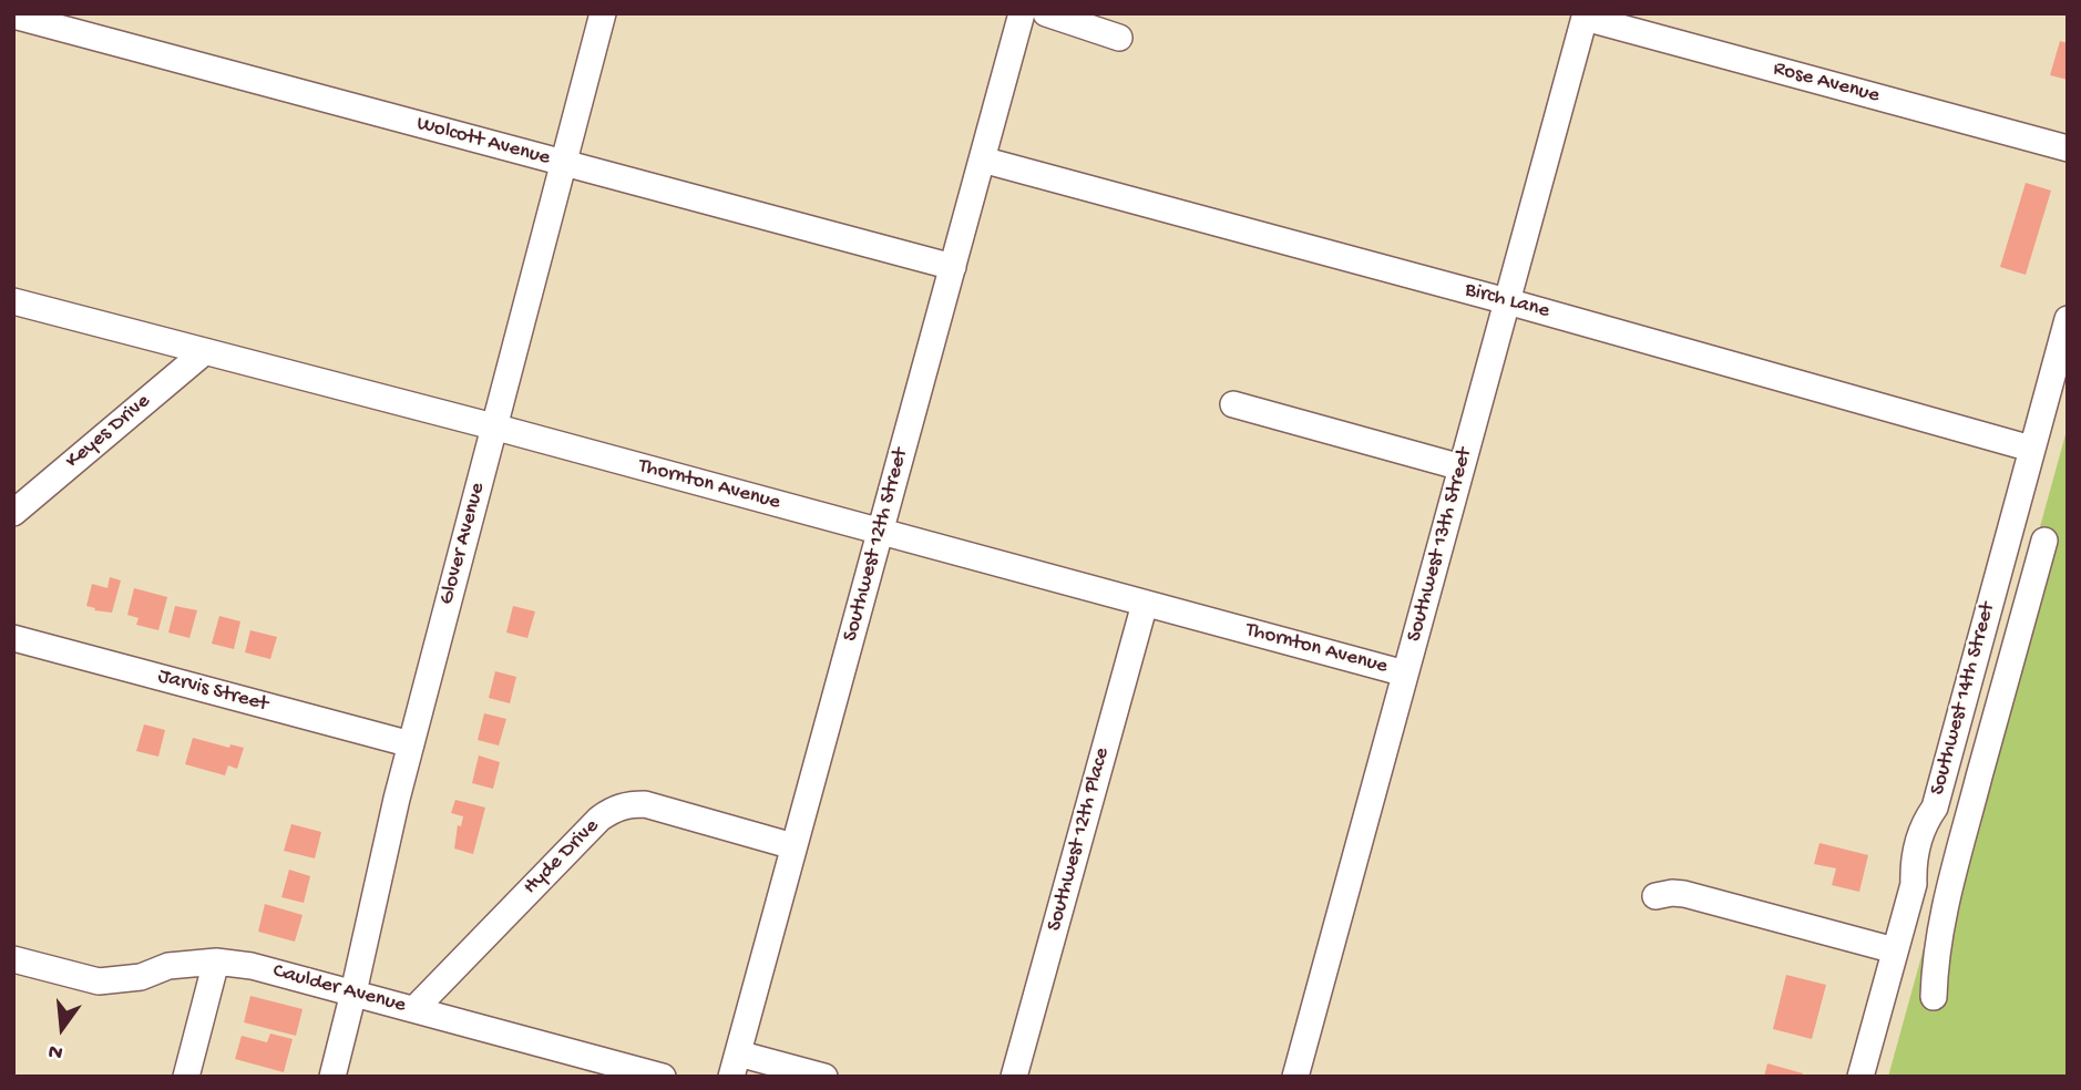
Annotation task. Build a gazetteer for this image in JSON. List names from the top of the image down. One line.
{"streets":{"street":["Rose Avenue","Wolcott Avenue","Birch Lane","Keyes Drive","Thornton Avenue","Glover Avenue","Southwest 12th Street","Southwest 13th Street","Jarvis Street","Southwest 14th Street","Southwest 12th Place","Hyde Drive","Caulder Avenue"]},"crossings":[["Rose Avenue","Southwest 13th Street"],["Wolcott Avenue","Glover Avenue"],["Wolcott Avenue","Southwest 12th Street"],["Birch Lane","Southwest 12th Street"],["Birch Lane","Southwest 13th Street"],["Birch Lane","Southwest 14th Street"],["Keyes Drive","Thornton Avenue"],["Thornton Avenue","Glover Avenue"],["Thornton Avenue","Southwest 12th Street"],["Thornton Avenue","Southwest 13th Street"],["Thornton Avenue","Southwest 12th Place"],["Glover Avenue","Jarvis Street"],["Glover Avenue","Caulder Avenue"],["Southwest 12th Street","Hyde Drive"],["Hyde Drive","Caulder Avenue"]],"north":"bottom"}
